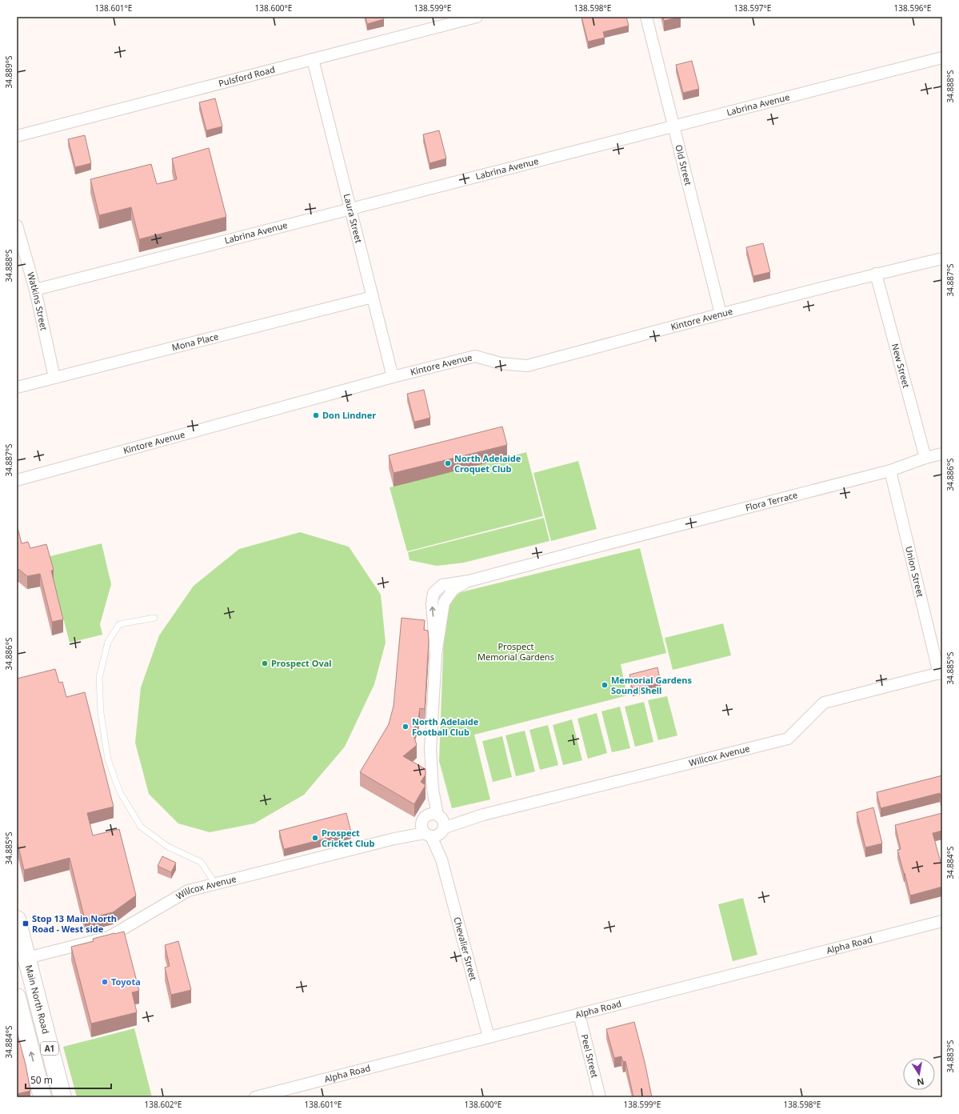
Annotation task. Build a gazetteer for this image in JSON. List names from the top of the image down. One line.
{"streets":{"highway":["Main North Road","A1"],"street":["Pulsford Road","Labrina Avenue","Old Street","Laura Street","Watkins Street","Kintore Avenue","Mona Place","New Street","Flora Terrace","Union Street","Willcox Avenue","Alpha Road","Chevalier Street","Peel Street"]},"crossings":[["Pulsford Road","Laura Street"],["Labrina Avenue","Old Street"],["Labrina Avenue","Laura Street"],["Labrina Avenue","Watkins Street"],["Old Street","Kintore Avenue"],["Laura Street","Kintore Avenue"],["Laura Street","Mona Place"],["Watkins Street","Mona Place"],["Kintore Avenue","New Street"],["New Street","Flora Terrace"],["Flora Terrace","Union Street"],["Flora Terrace","Chevalier Street"],["Union Street","Willcox Avenue"],["Willcox Avenue","Chevalier Street"],["Willcox Avenue","Main North Road"],["Alpha Road","Chevalier Street"],["Alpha Road","Peel Street"]],"parks":["Prospect Memorial Gardens"],"places":{"other":["Don Lindner","North Adelaide Croquet Club","Prospect Oval","Memorial Gardens Sound Shell","North Adelaide Football Club","Prospect Cricket Club","Toyota"],"transit":["Stop 13 Main North Road - West side"]},"scale_bar":"50 m","north":"bottom","coordinates":["138.601°E","138.600°E","138.599°E","138.598°E","138.597°E","138.596°E","34.889°S","34.888°S","34.887°S","34.886°S","34.885°S","34.884°S","34.883°S","138.602°E"]}
